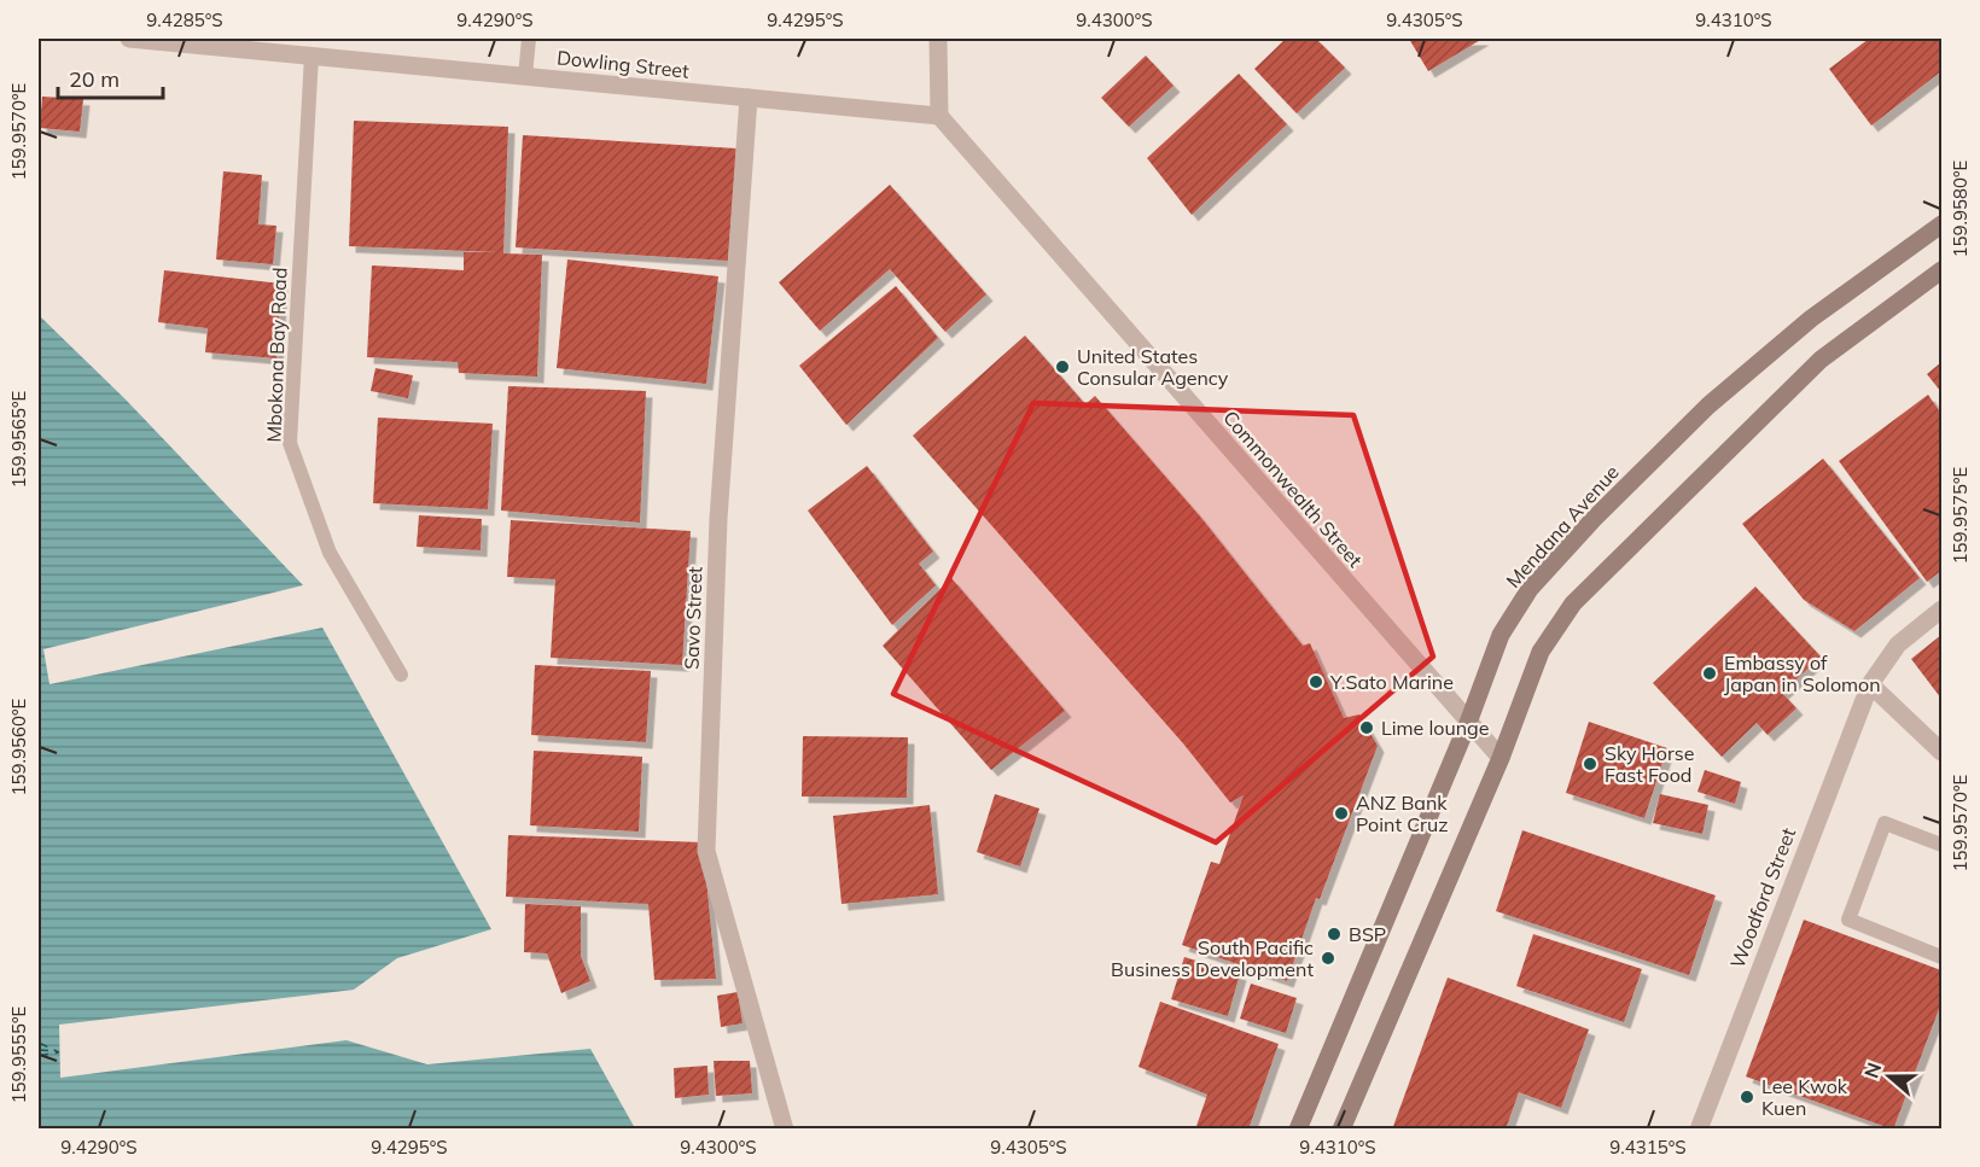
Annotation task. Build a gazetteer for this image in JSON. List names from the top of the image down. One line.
{"streets":{"main road":["Mendana Avenue"],"street":["Dowling Street","Commonwealth Street","Savo Street","Woodford Street"],"lane":["Mbokona Bay Road"]},"crossings":[["Dowling Street","Mbokona Bay Road"],["Dowling Street","Commonwealth Street"],["Dowling Street","Savo Street"],["Commonwealth Street","Mendana Avenue"]],"places":["United States Consular Agency","Embassy of Japan in Solomon","Y.Sato Marine","Lime lounge","Sky Horse Fast Food","ANZ Bank Point Cruz","BSP","South Pacific Business Development","Lee Kwok Kuen"],"scale_bar":"20 m","north":"left","coordinates":["9.4285°S","9.4290°S","9.4295°S","9.4300°S","9.4305°S","9.4310°S","159.9570°E","159.9580°E","159.9565°E","159.9575°E","159.9560°E","159.9555°E","9.4315°S"]}
